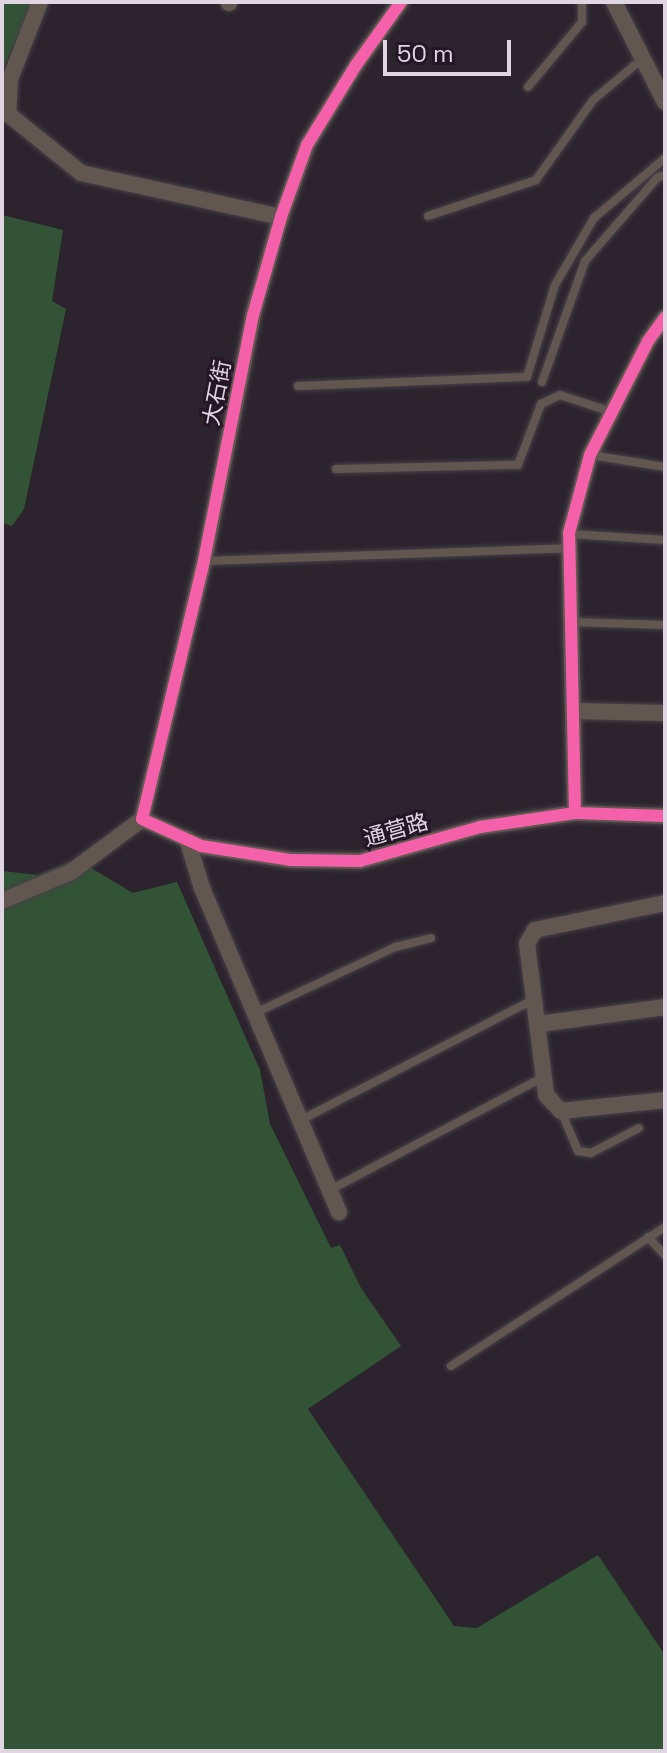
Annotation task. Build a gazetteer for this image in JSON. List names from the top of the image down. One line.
{"streets":{"street":["大石街","通营路"]},"crossings":[["大石街","通营路"]],"scale_bar":"50 m"}
